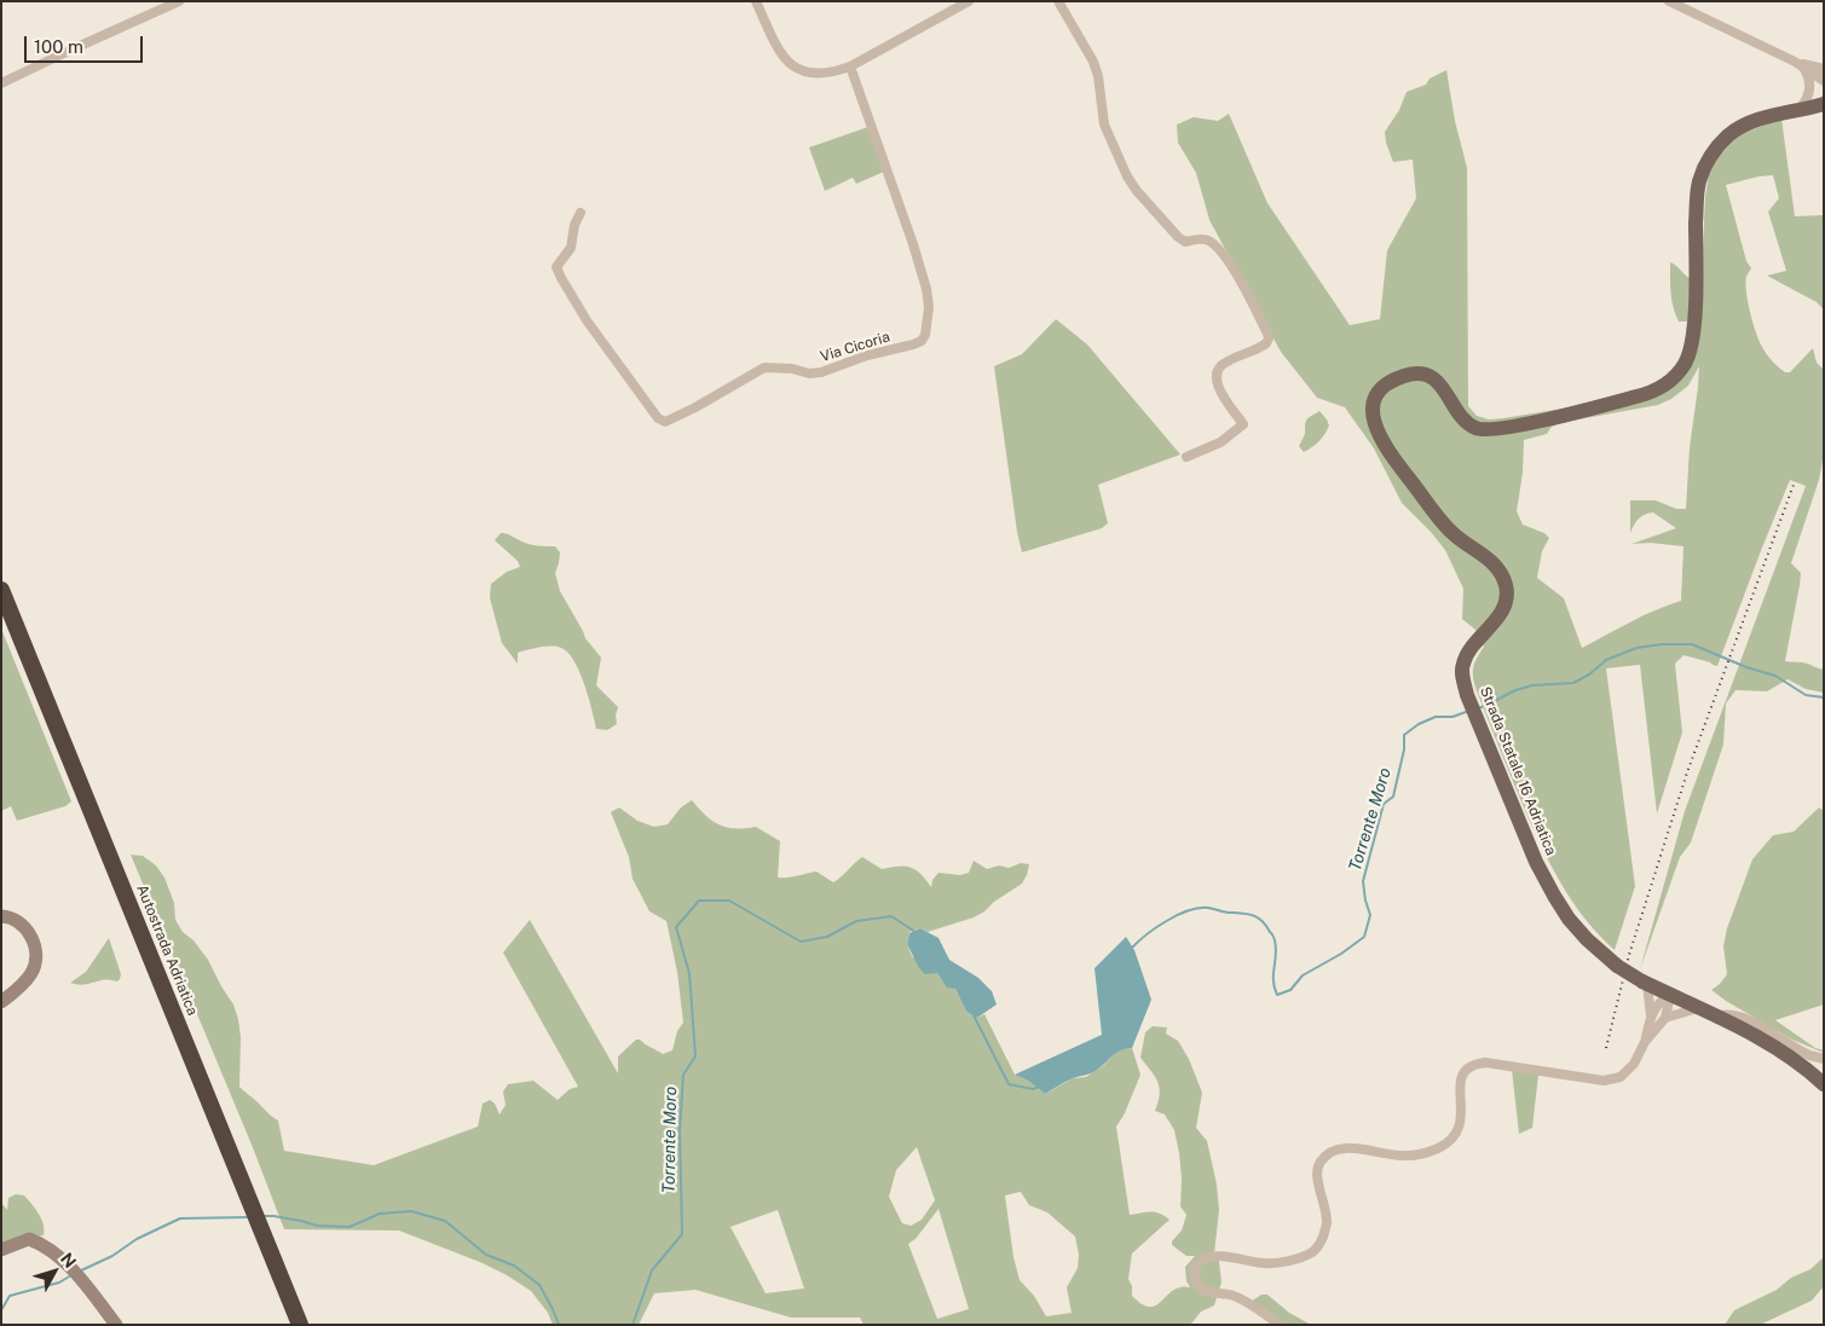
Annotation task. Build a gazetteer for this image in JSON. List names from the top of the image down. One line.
{"streets":{"highway":["Autostrada Adriatica"],"main road":["Strada Statale 16 Adriatica"],"street":["Via Cicoria"]},"water":["Torrente Moro"],"scale_bar":"100 m","north":"top right"}
